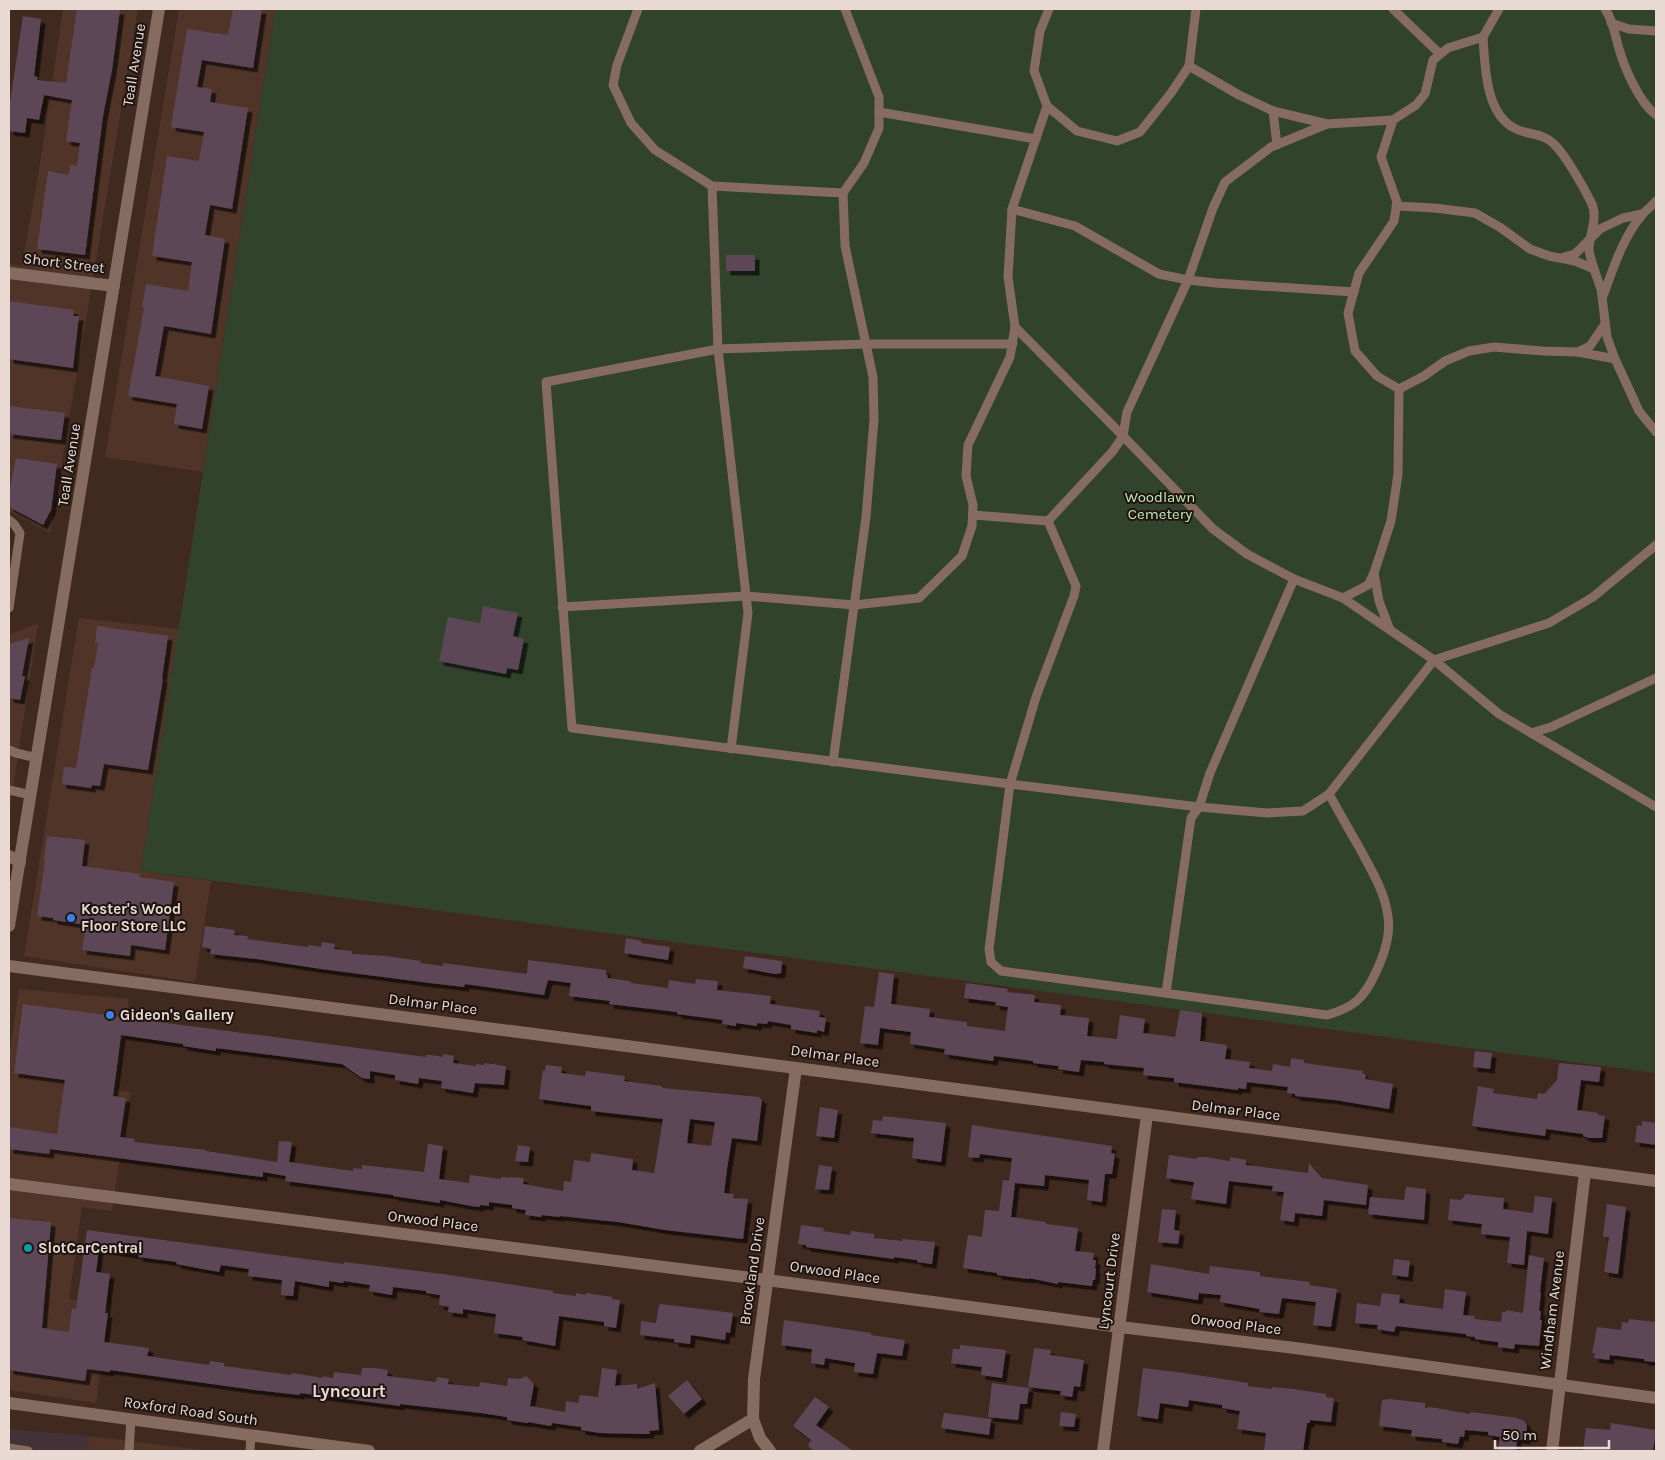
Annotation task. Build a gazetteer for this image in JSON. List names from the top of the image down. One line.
{"streets":{"street":["Teall Avenue","Short Street","Delmar Place","Orwood Place","Brookland Drive","Lyncourt Drive","Windham Avenue","Roxford Road South"]},"crossings":[["Teall Avenue","Short Street"],["Delmar Place","Brookland Drive"],["Delmar Place","Lyncourt Drive"],["Delmar Place","Windham Avenue"],["Orwood Place","Brookland Drive"],["Orwood Place","Lyncourt Drive"],["Orwood Place","Windham Avenue"]],"districts":["Lyncourt"],"parks":["Woodlawn Cemetery"],"places":["Koster's Wood Floor Store LLC","Gideon's Gallery","SlotCarCentral"],"scale_bar":"50 m"}
